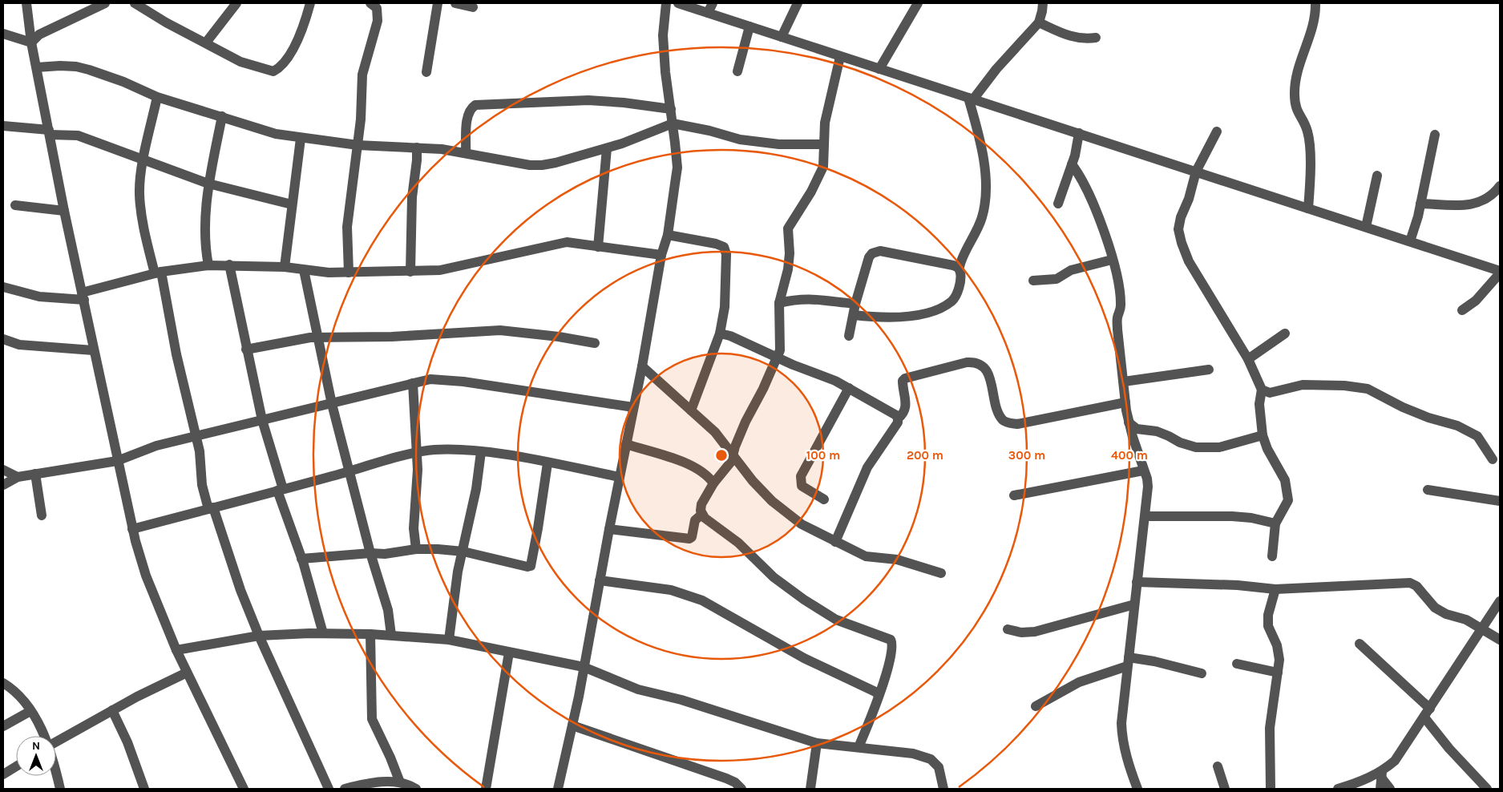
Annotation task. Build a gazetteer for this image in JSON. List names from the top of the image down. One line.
{"north":"top","rings":["100 m","200 m","300 m","400 m"]}
